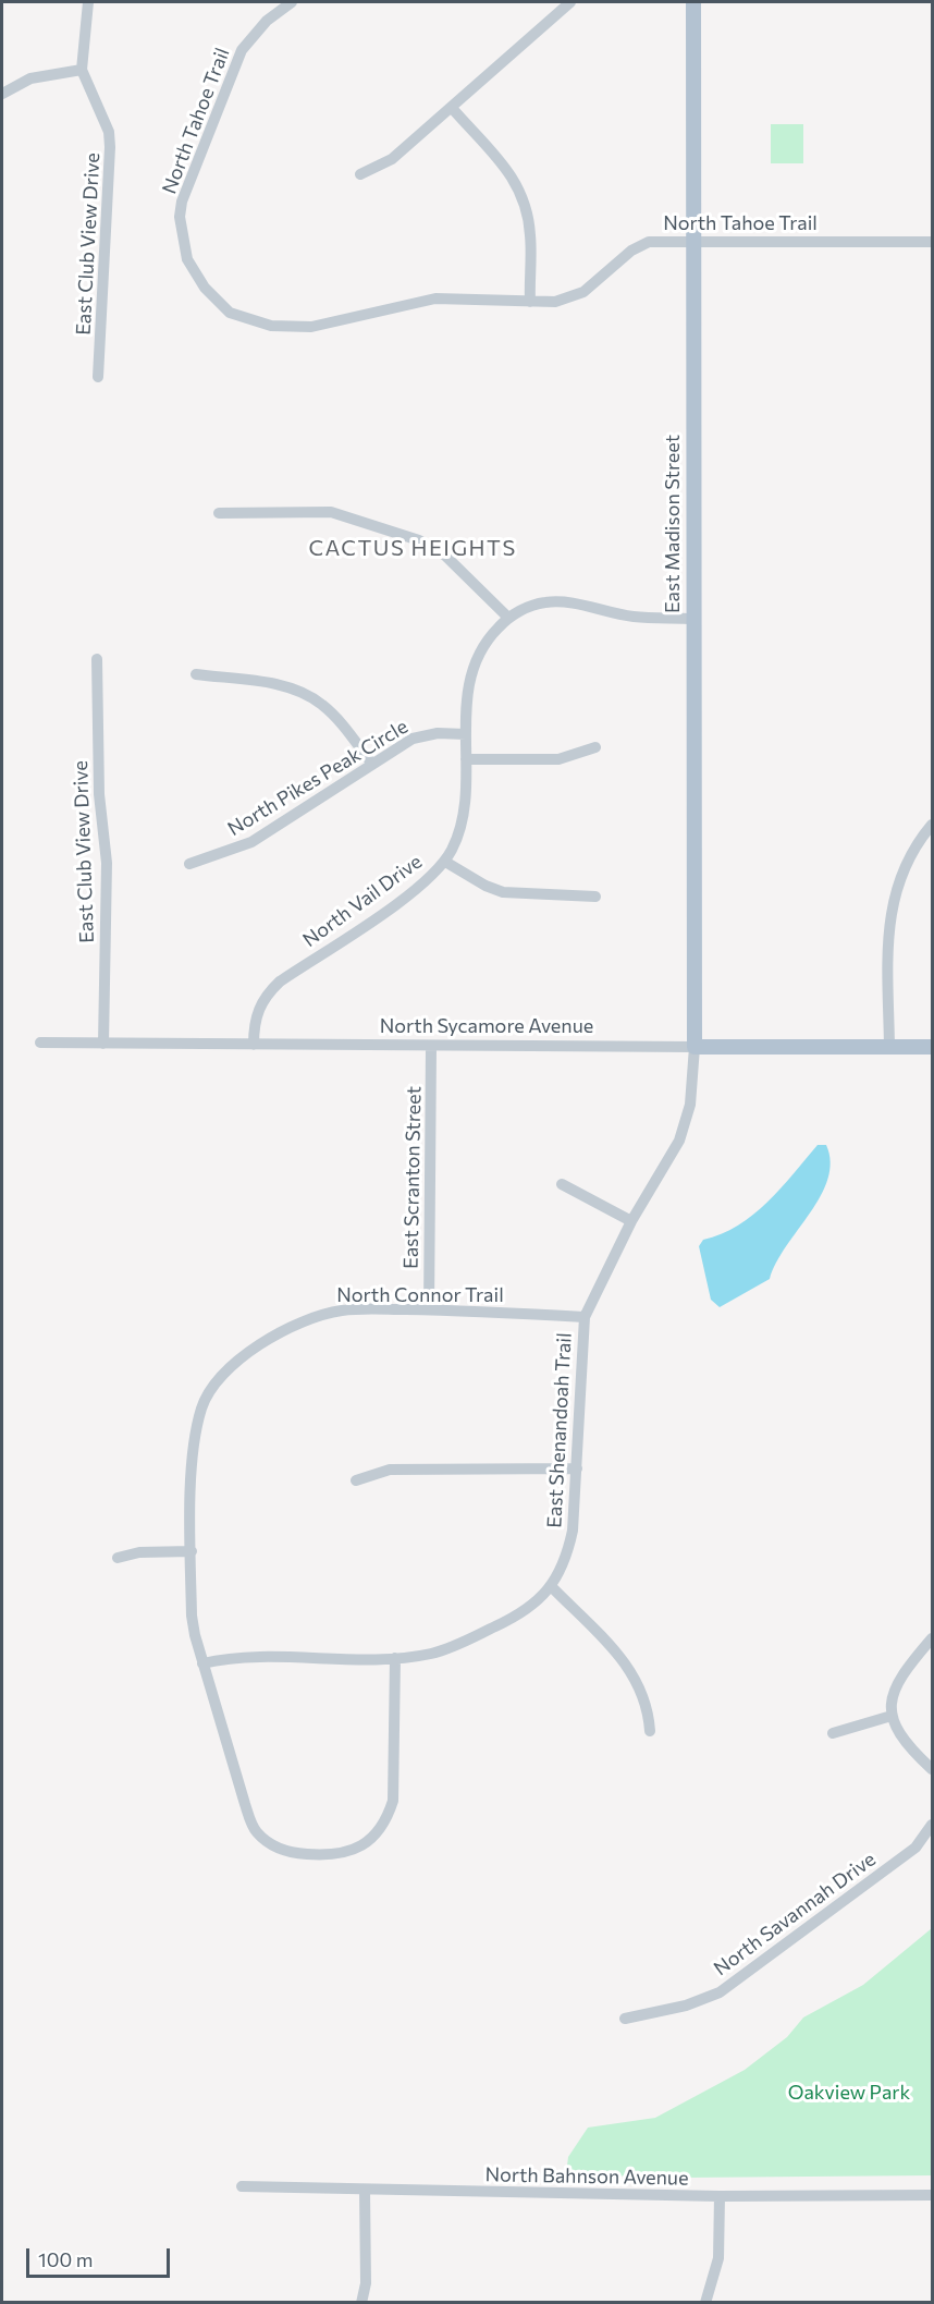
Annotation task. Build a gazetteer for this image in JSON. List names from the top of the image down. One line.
{"streets":{"main road":["East Madison Street","North Sycamore Avenue"],"street":["North Tahoe Trail","East Club View Drive","North Pikes Peak Circle","North Vail Drive","East Scranton Street","North Connor Trail","East Shenandoah Trail","North Savannah Drive","North Bahnson Avenue"]},"crossings":[["North Tahoe Trail","East Madison Street"],["East Club View Drive","North Sycamore Avenue"],["East Madison Street","North Vail Drive"],["East Madison Street","North Sycamore Avenue"],["East Madison Street","East Shenandoah Trail"],["North Pikes Peak Circle","North Vail Drive"],["North Vail Drive","North Sycamore Avenue"],["North Sycamore Avenue","East Scranton Street"],["North Sycamore Avenue","East Shenandoah Trail"],["East Scranton Street","North Connor Trail"],["North Connor Trail","East Shenandoah Trail"]],"districts":["CACTUS HEIGHTS"],"parks":["Oakview Park"],"scale_bar":"100 m"}
